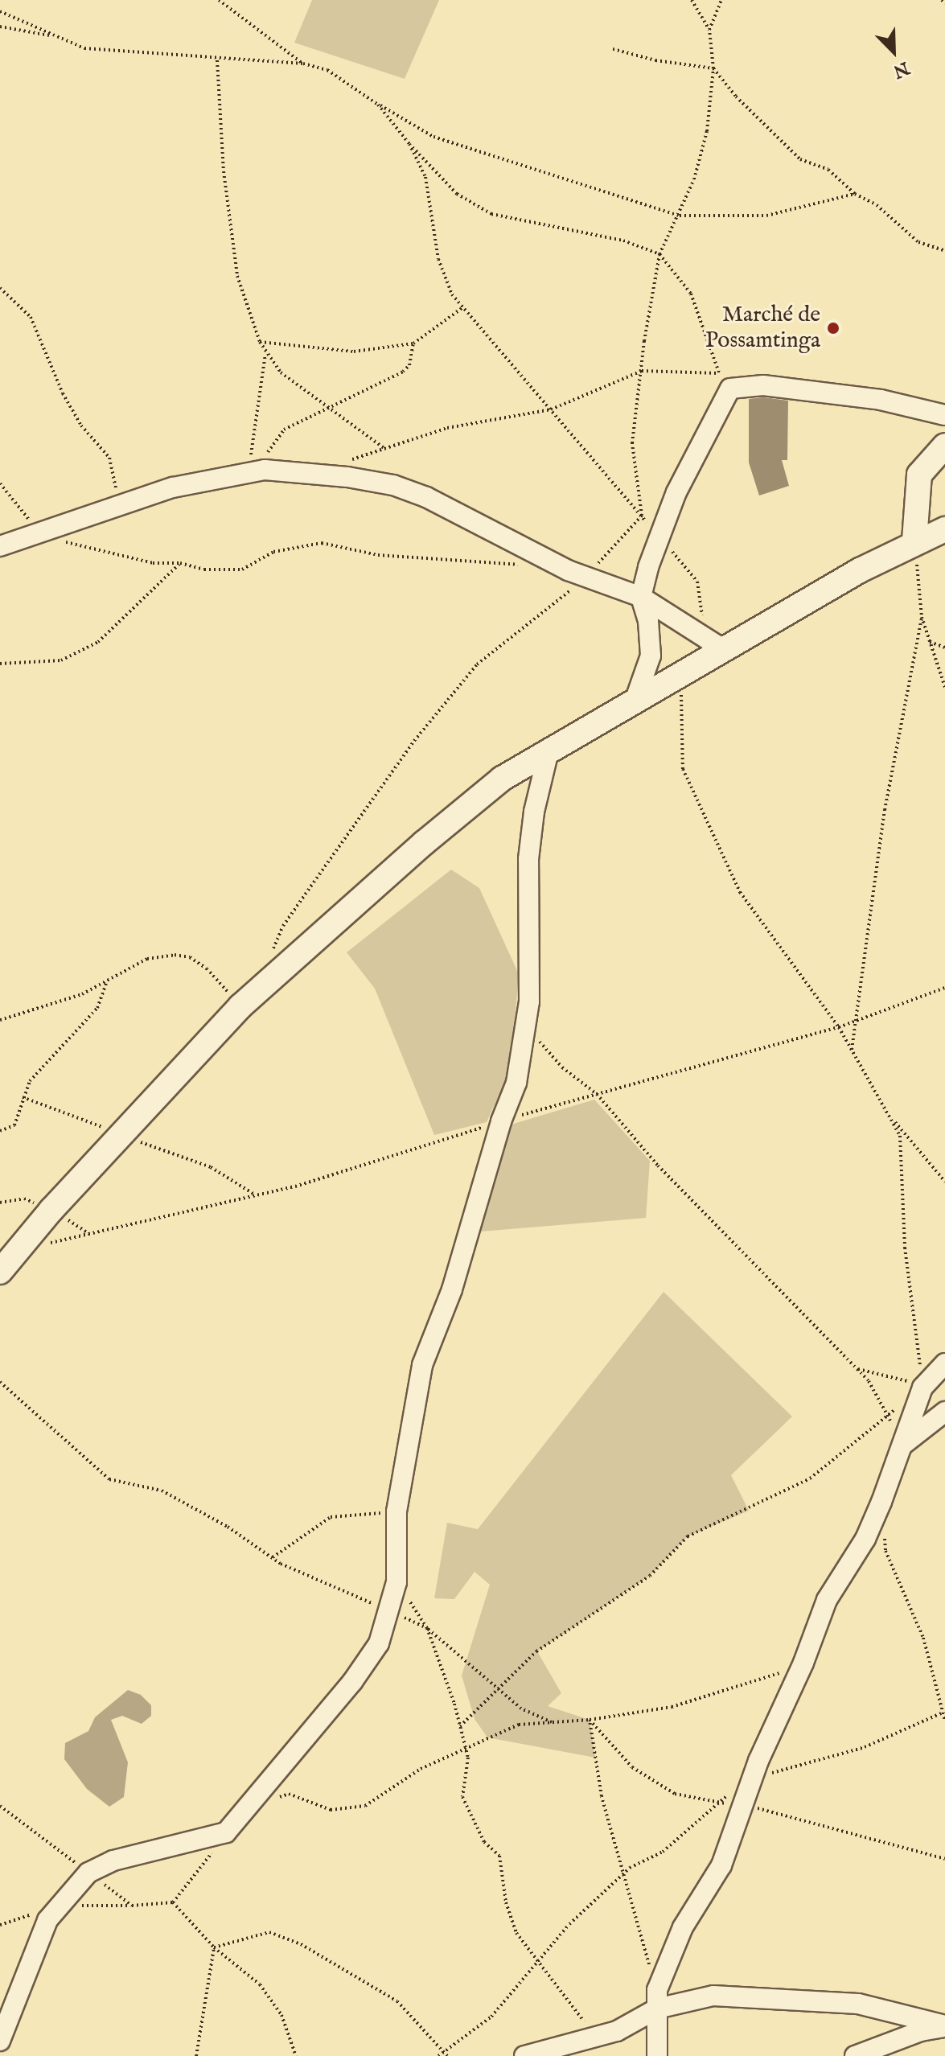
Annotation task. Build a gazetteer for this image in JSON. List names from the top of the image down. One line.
{"places":["Marché de Possamtinga"],"north":"bottom right"}
